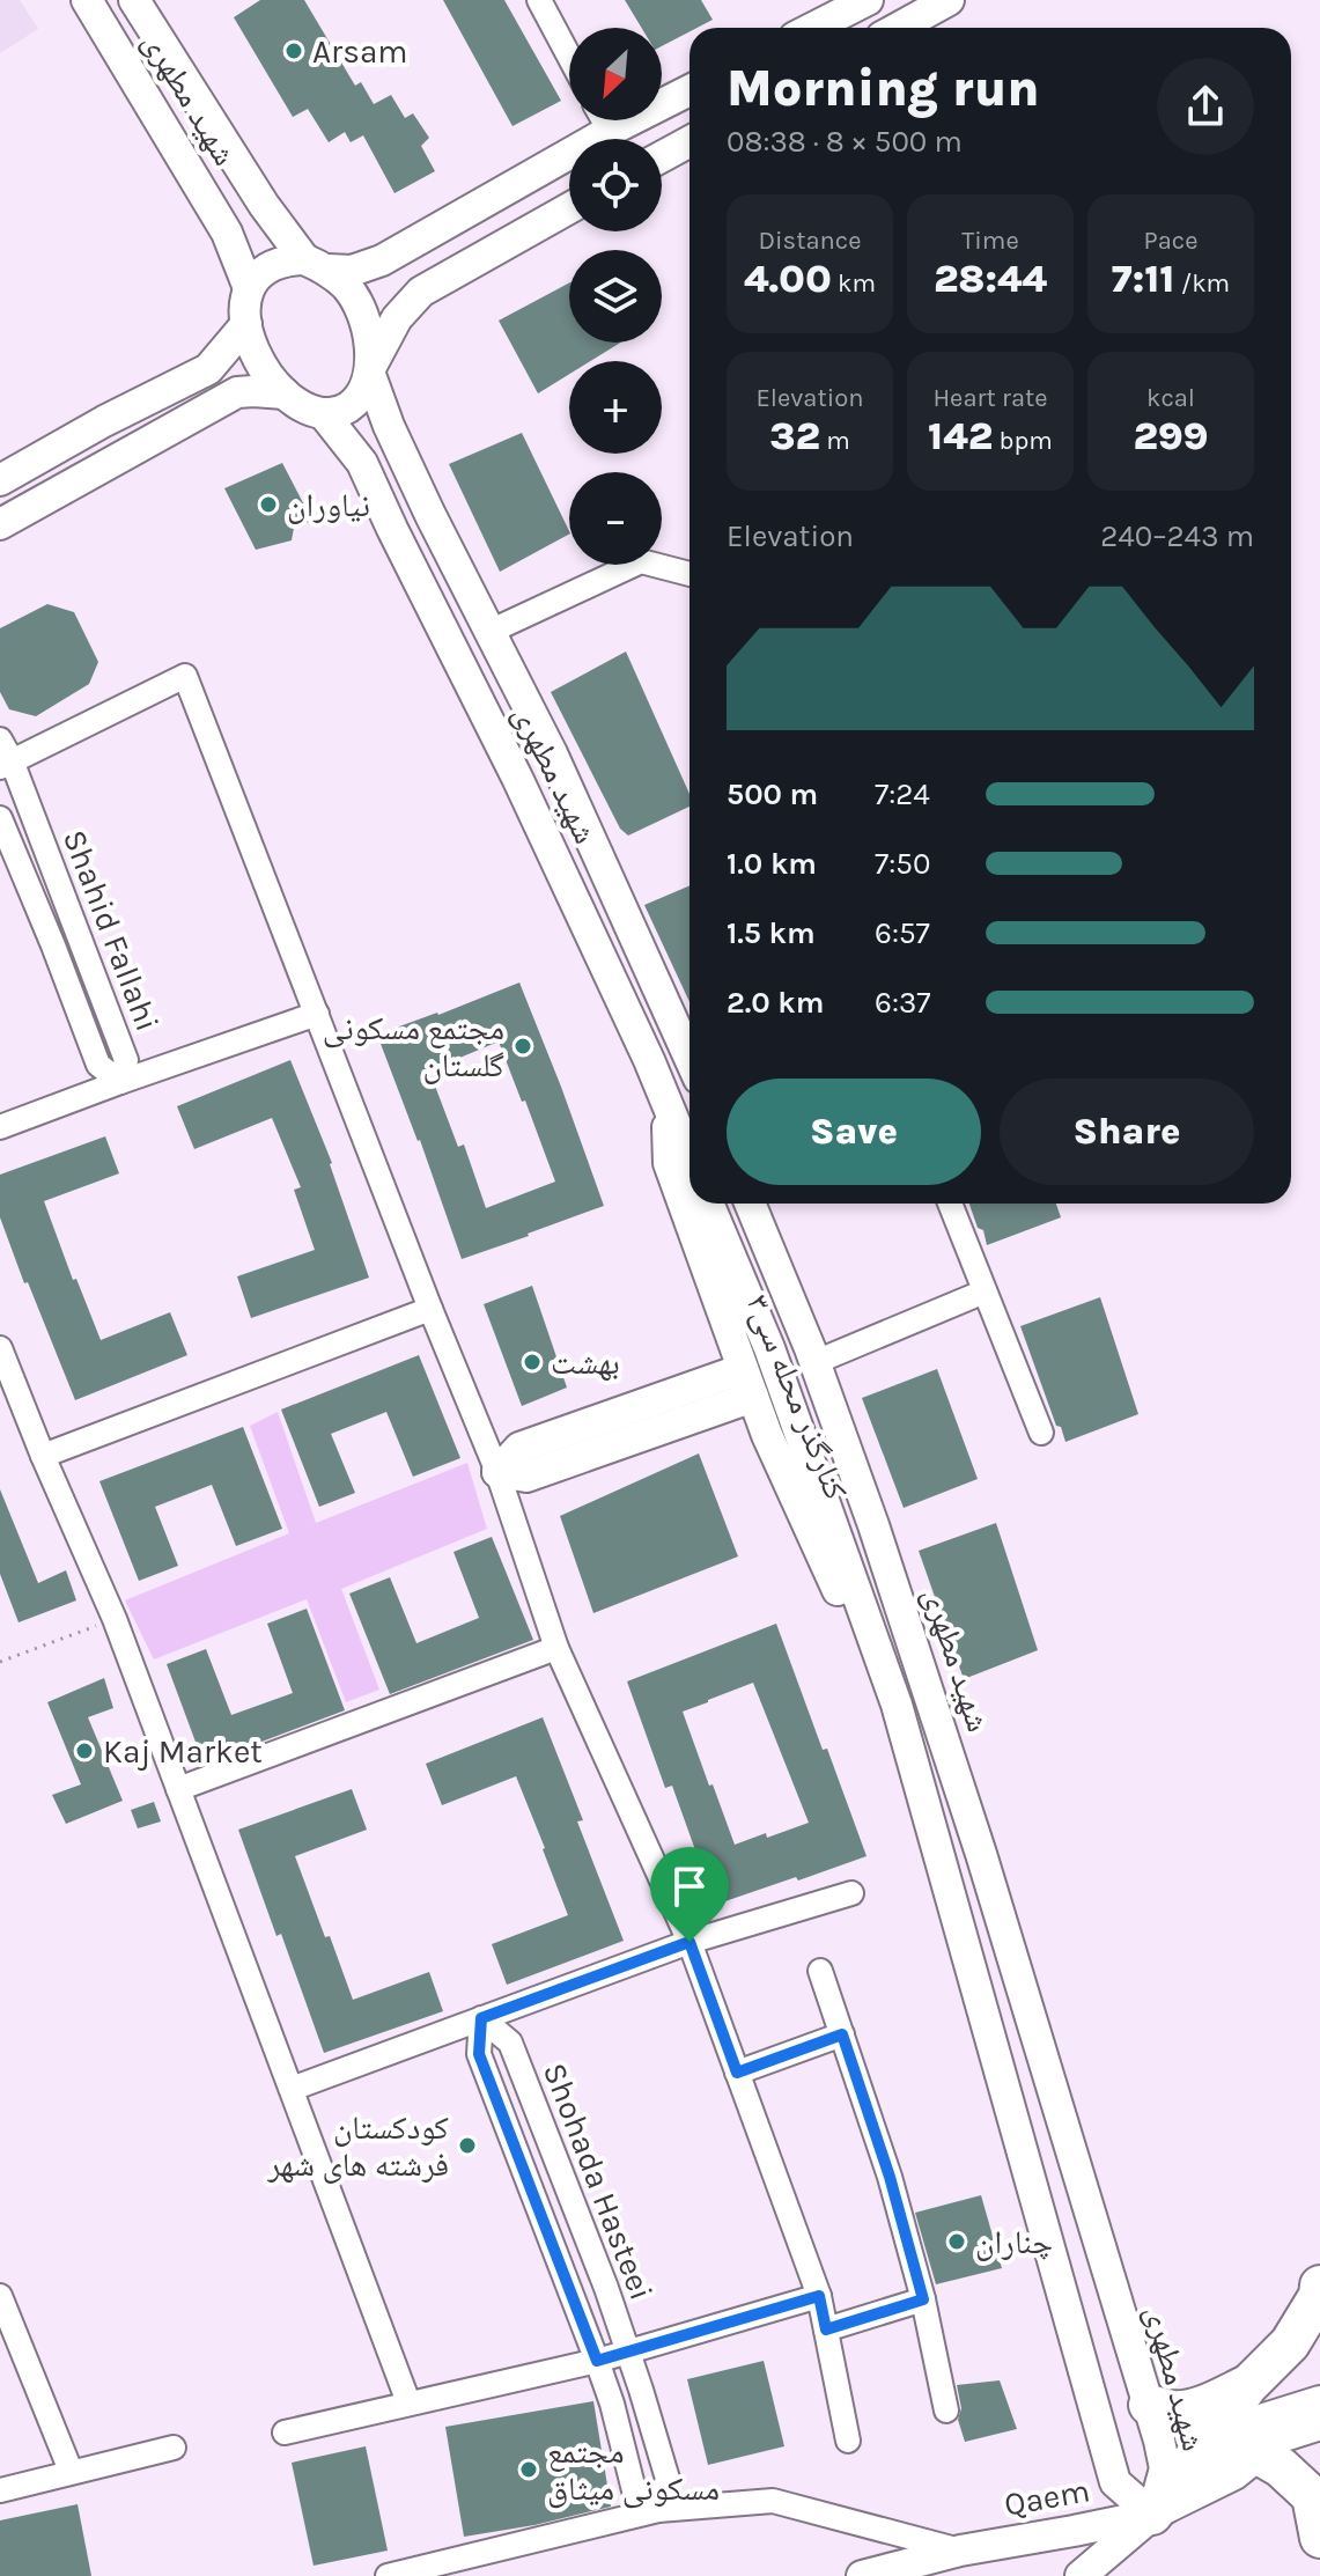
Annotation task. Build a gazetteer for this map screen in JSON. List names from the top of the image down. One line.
{"streets":{"main road":["شهید مطهری","کنارگذر محله سی۳","Qaem"],"street":["Shahid Fallahi","Shohada Hasteei"]},"crossings":[["شهید مطهری","کنارگذر محله سی۳"],["شهید مطهری","Qaem"]],"places":["Arsam","نیاوران","مجتمع مسکونی گلستان","بهشت","Kaj Market","کودکستان فرشته های شهر","چناران","مجتمع مسکونی میثاق"],"north":"bottom left","page":{"map_buttons":["+","−"],"heading":["Morning run","08:38 · 8 × 500 m"],"stats":[["Distance","4.00 km"],["Time","28:44"],["Pace","7:11 /km"],["Elevation","32 m"],["Heart rate","142 bpm"],["kcal","299"]],"chart":["Elevation","240–243 m"],"list":[{"name":"500 m","note":"7:24"},{"name":"1.0 km","note":"7:50"},{"name":"1.5 km","note":"6:57"},{"name":"2.0 km","note":"6:37"}],"buttons":["Save","Share"]}}
